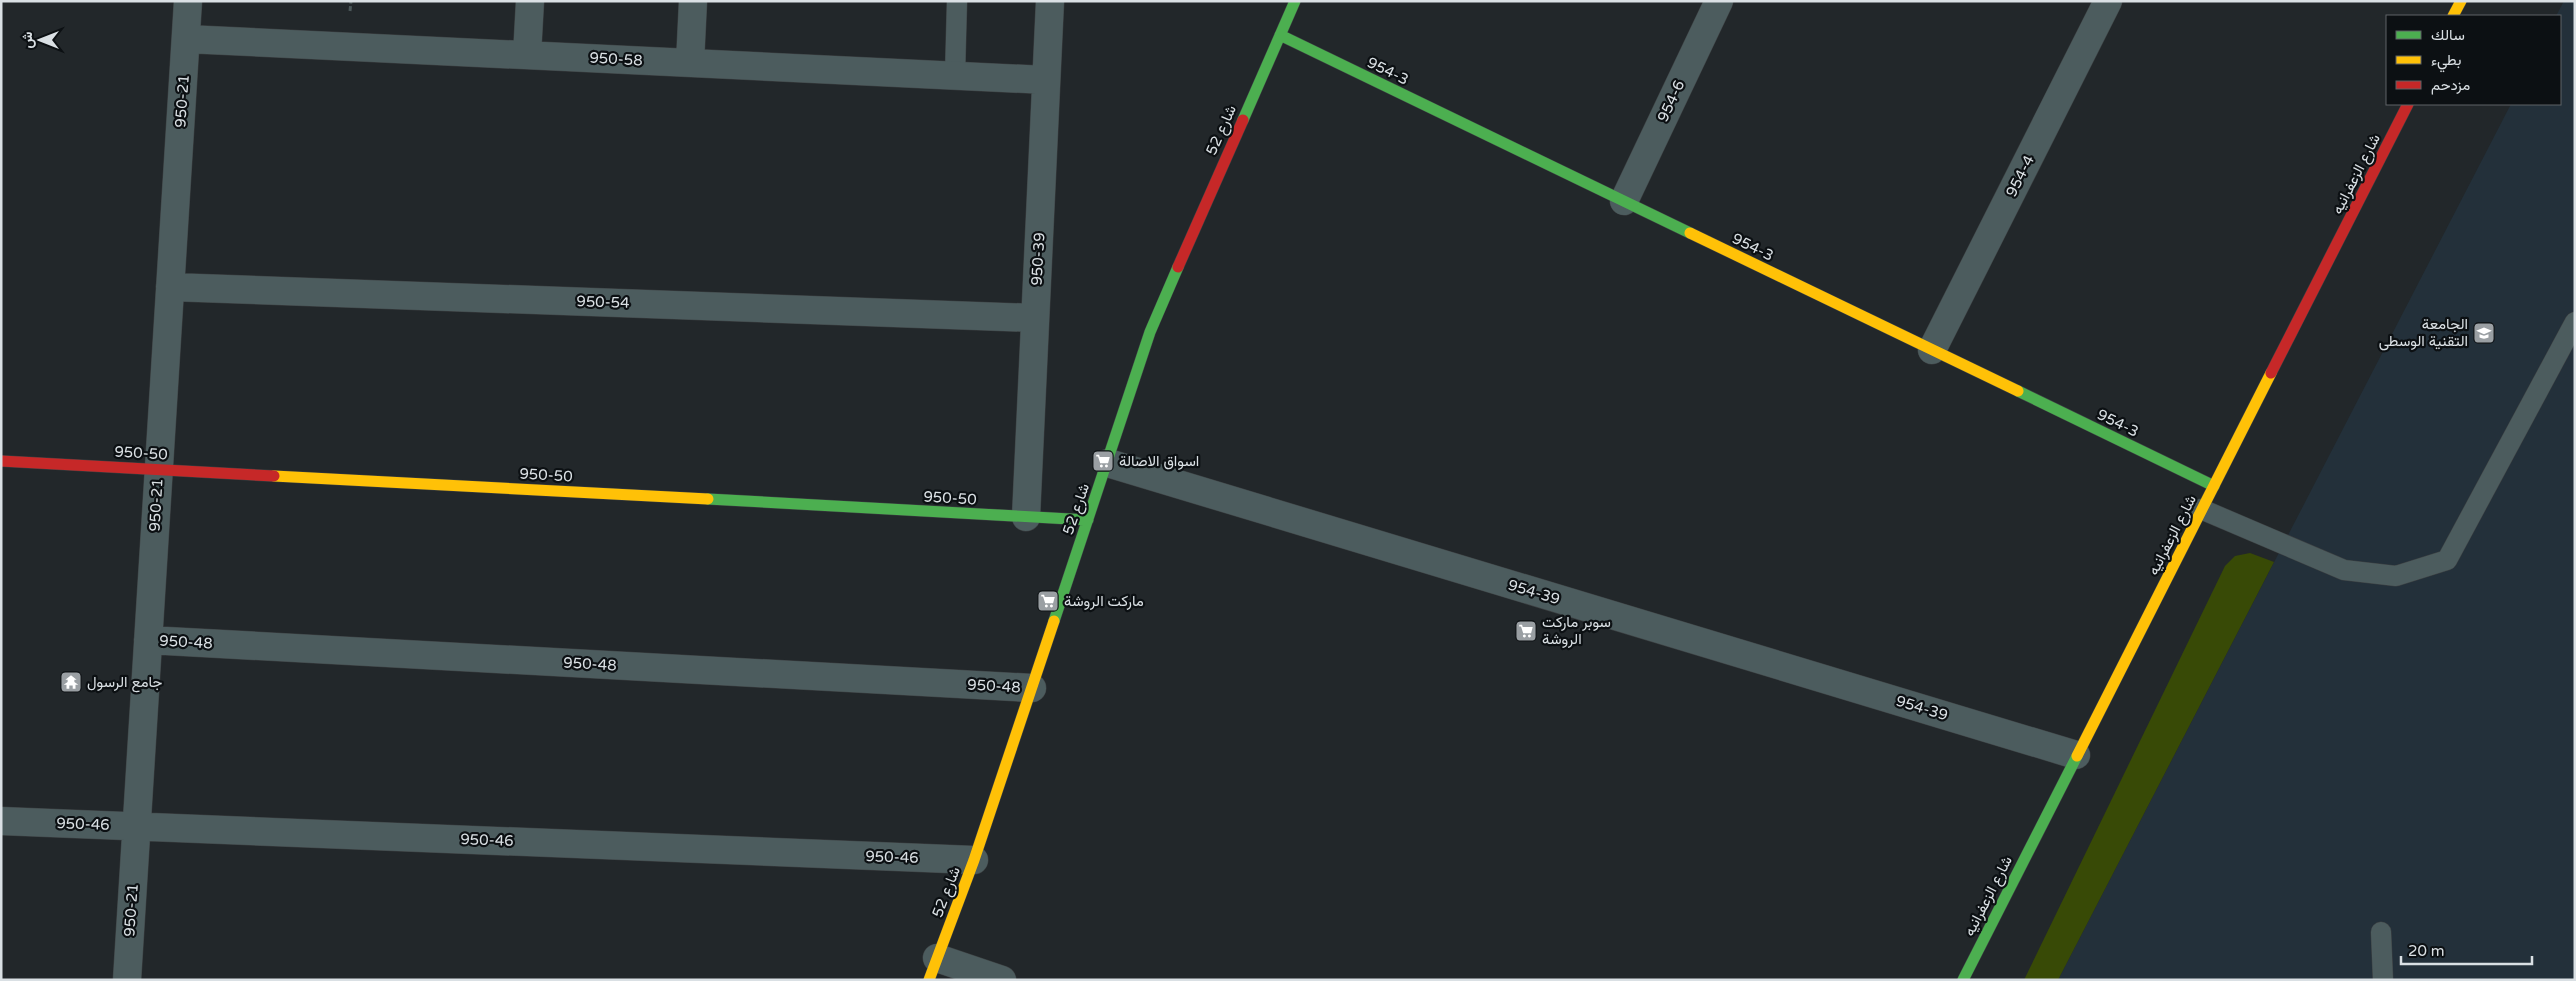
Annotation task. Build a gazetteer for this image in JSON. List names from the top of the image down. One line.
{"streets":{"street":["950-58","954-3","950-21","954-6","شارع 52","شارع الزعفرانيه","954-4","950-39","950-54","950-50","954-39","950-48","950-46"]},"crossings":[["950-58","950-21"],["950-58","950-39"],["954-3","954-6"],["954-3","شارع 52"],["954-3","شارع الزعفرانيه"],["954-3","954-4"],["950-21","950-54"],["950-21","950-50"],["950-21","950-48"],["950-21","950-46"],["شارع 52","950-50"],["شارع 52","954-39"],["شارع 52","950-48"],["شارع 52","950-46"],["شارع الزعفرانيه","954-39"],["950-39","950-54"],["950-39","950-50"]],"places":{"school or university":["الجامعة التقنية الوسطى"],"supermarket":["اسواق الاصالة","ماركت الروشة","سوبر ماركت الروشة"],"temple":["جامع الرسول"]},"legend":["سالك","بطيء","مزدحم"],"scale_bar":"20 m","north":"left"}
